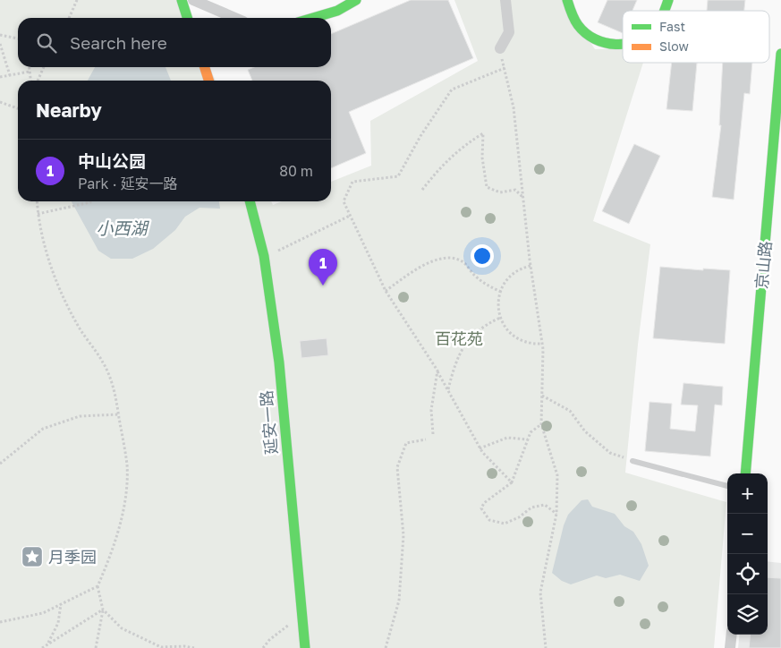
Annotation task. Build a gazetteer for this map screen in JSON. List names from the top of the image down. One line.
{"streets":{"street":["京山路","延安一路"]},"water":["小西湖"],"parks":["百花苑"],"places":{"place":["月季园"]},"legend":["Fast","Slow"],"page":{"search":"Search here","heading":"Nearby","list":[{"mark":"1","name":"中山公园","note":"Park · 延安一路","value":"80 m"}],"pins":"1","map_buttons":["+","−"]}}
